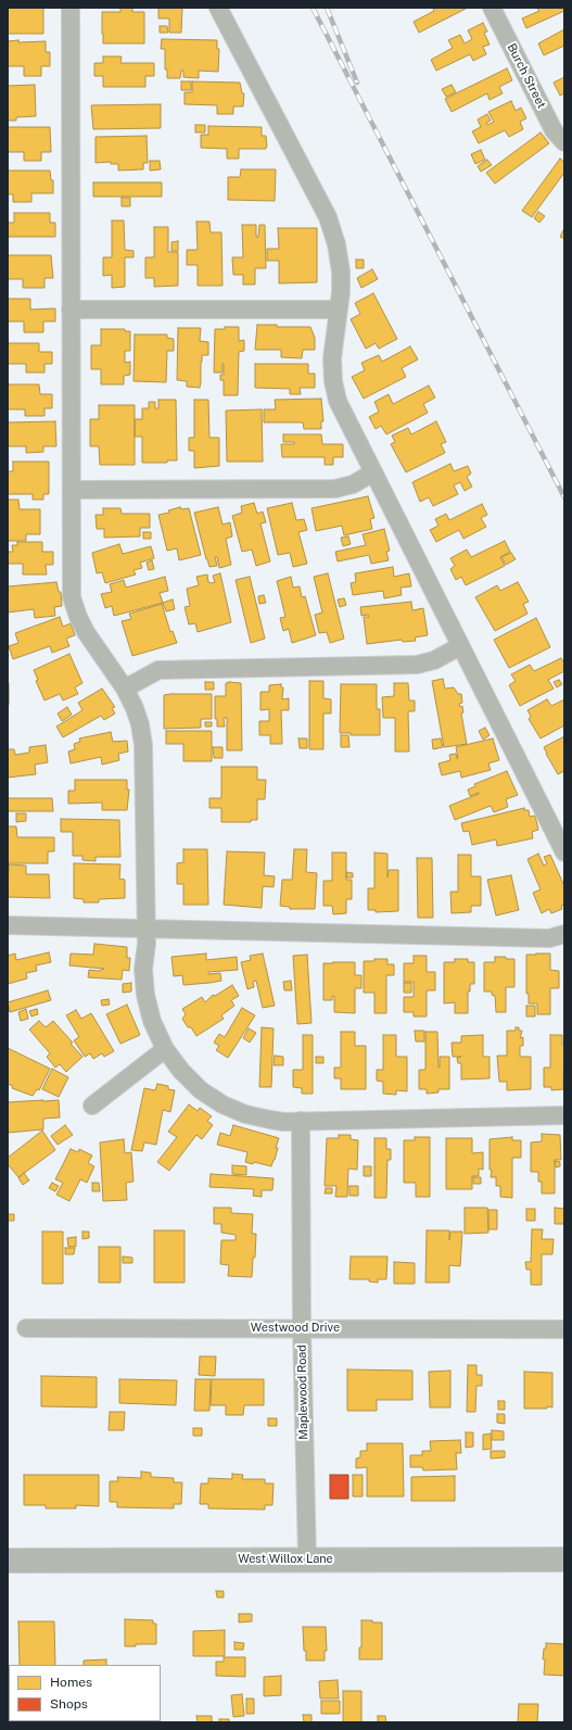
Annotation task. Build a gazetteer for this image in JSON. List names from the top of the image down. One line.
{"streets":{"main road":["West Willox Lane"],"street":["Burch Street","Westwood Drive","Maplewood Road"]},"crossings":[["Westwood Drive","Maplewood Road"],["Maplewood Road","West Willox Lane"]],"legend":["Homes","Shops"]}
